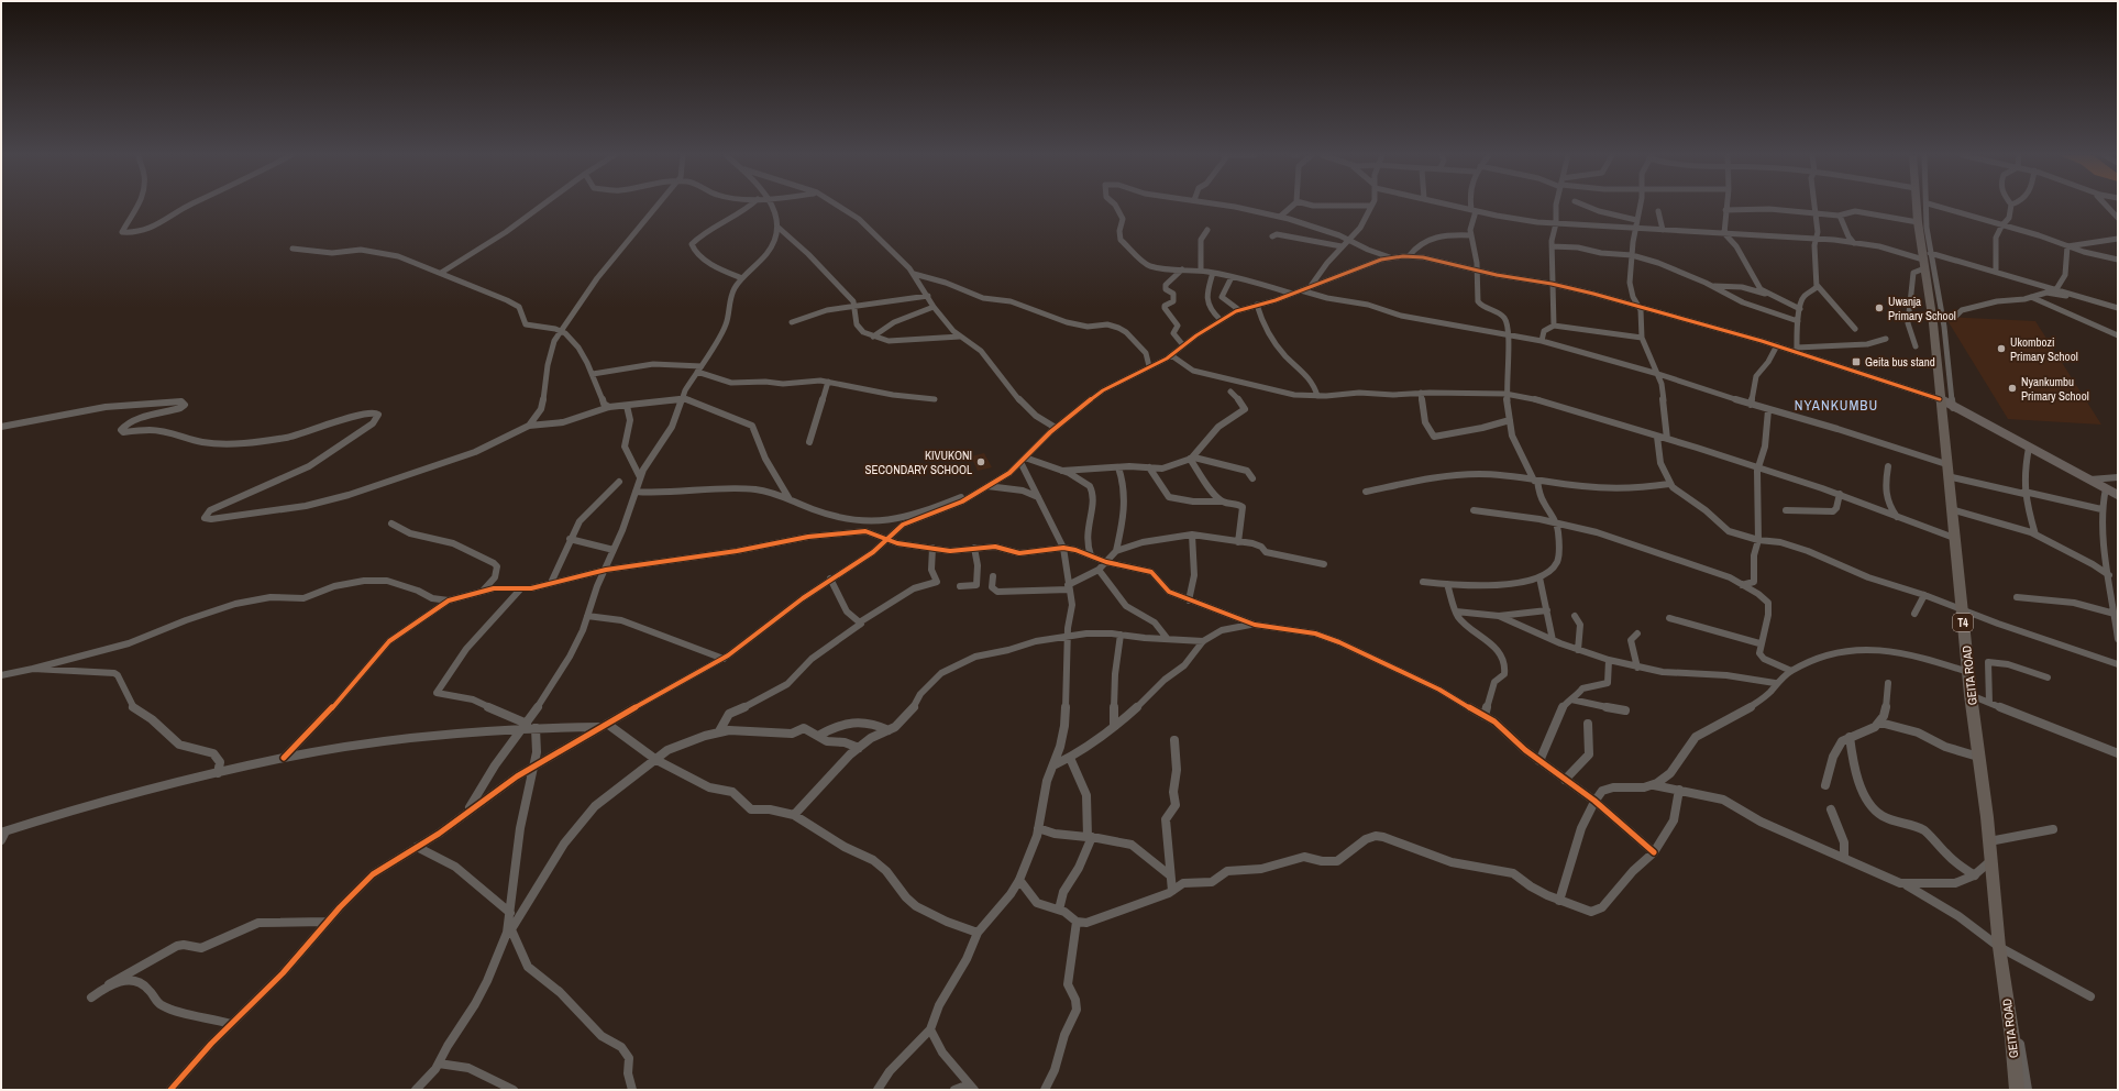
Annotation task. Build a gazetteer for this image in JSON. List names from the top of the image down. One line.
{"streets":{"highway":["T4","GEITA ROAD"]},"districts":["NYANKUMBU"],"places":{"other":["Uwanja Primary School","Ukombozi Primary School","Nyankumbu Primary School","KIVUKONI SECONDARY SCHOOL"],"transit":["Geita bus stand"]}}
